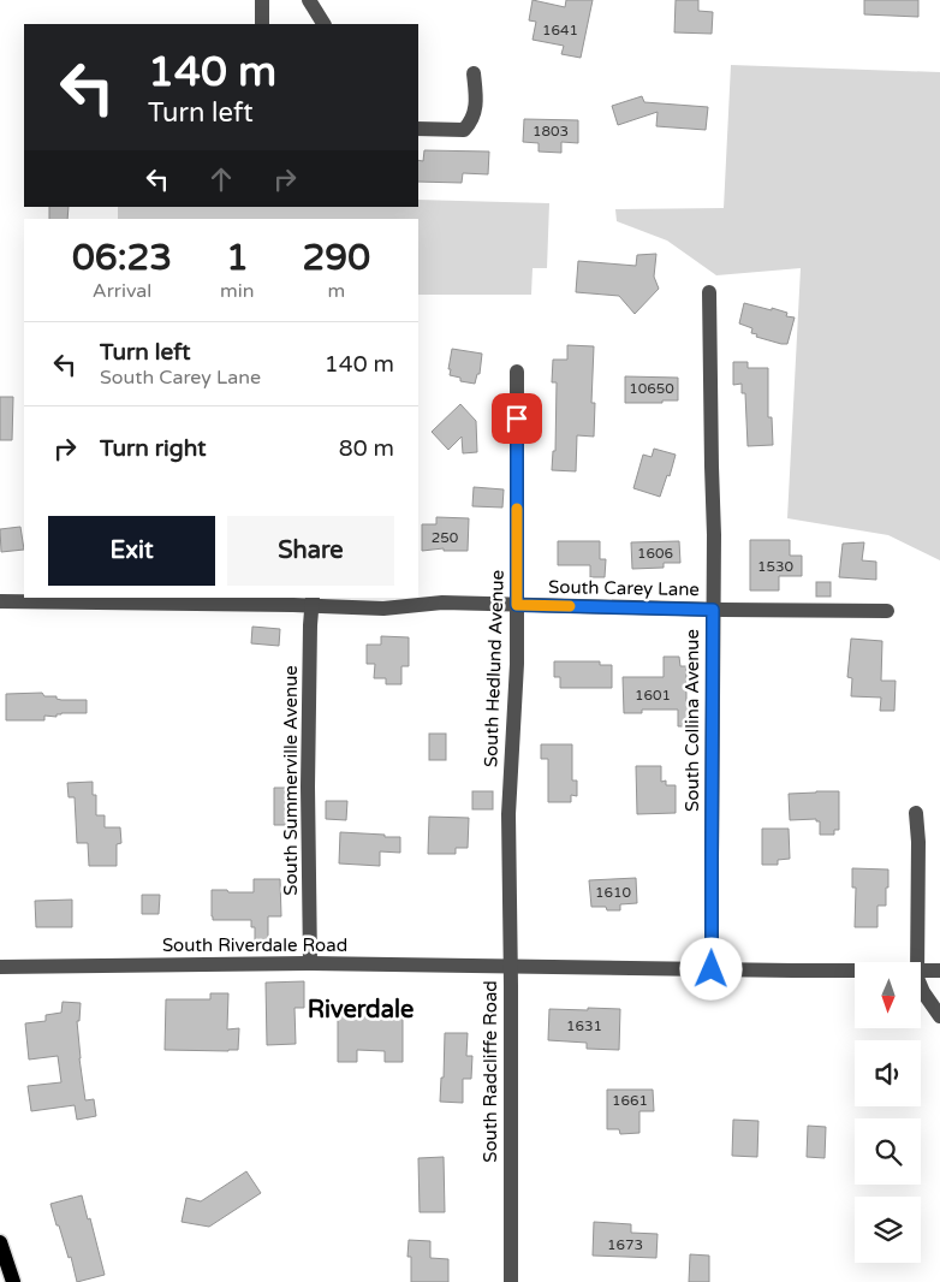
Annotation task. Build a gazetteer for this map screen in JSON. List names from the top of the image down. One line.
{"streets":{"street":["South Carey Lane","South Hedlund Avenue","South Collina Avenue","South Summerville Avenue","South Riverdale Road","South Radcliffe Road"]},"crossings":[["South Carey Lane","South Hedlund Avenue"],["South Carey Lane","South Collina Avenue"],["South Carey Lane","South Summerville Avenue"],["South Hedlund Avenue","South Riverdale Road"],["South Hedlund Avenue","South Radcliffe Road"],["South Collina Avenue","South Radcliffe Road"],["South Summerville Avenue","South Riverdale Road"],["South Riverdale Road","South Radcliffe Road"]],"districts":["Riverdale"],"house_numbers":["1641","1803","10650","250","1606","1530","1601","1610","1631","1661","1673"],"north":"bottom","page":{"turn":["140 m","Turn left"],"eta":["06:23","Arrival","1","min","290","m"],"list":[{"name":"Turn left","note":"South Carey Lane","value":"140 m"},{"name":"Turn right","value":"80 m"}],"buttons":["Exit","Share"]}}
